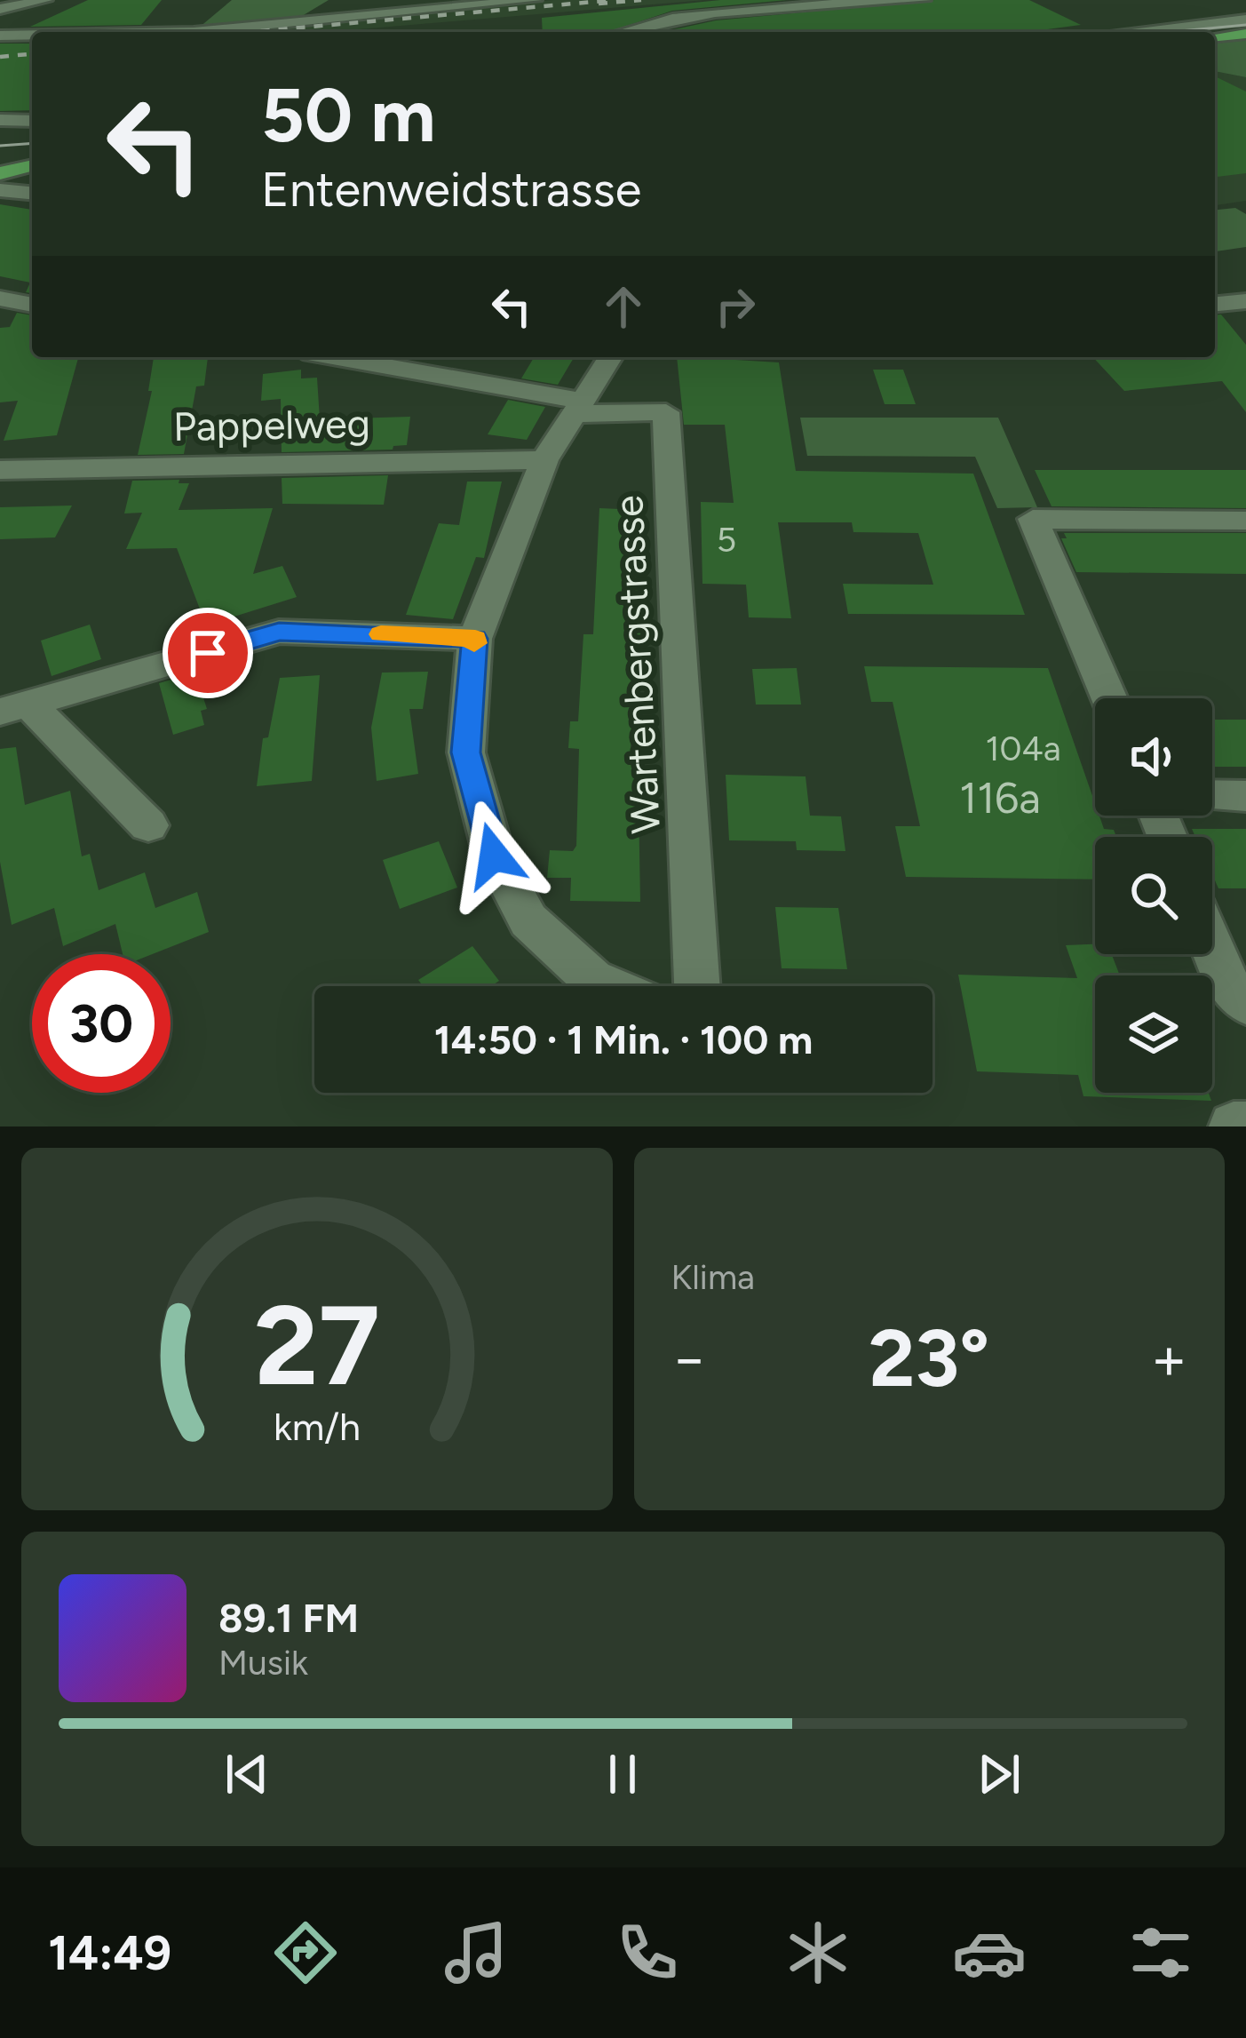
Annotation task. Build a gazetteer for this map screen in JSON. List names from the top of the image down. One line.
{"streets":{"street":["Pappelweg","Wartenbergstrasse"]},"house_numbers":["5","104a","116a"],"page":{"turn":["50 m","Entenweidstrasse"],"limit":"30","trip":"14:50 · 1 Min. · 100 m","tile":"Klima","heat":["−","23°","+"],"song":["89.1 FM","Musik"],"tabs":"14:49","gauge":["27","km/h"]}}
